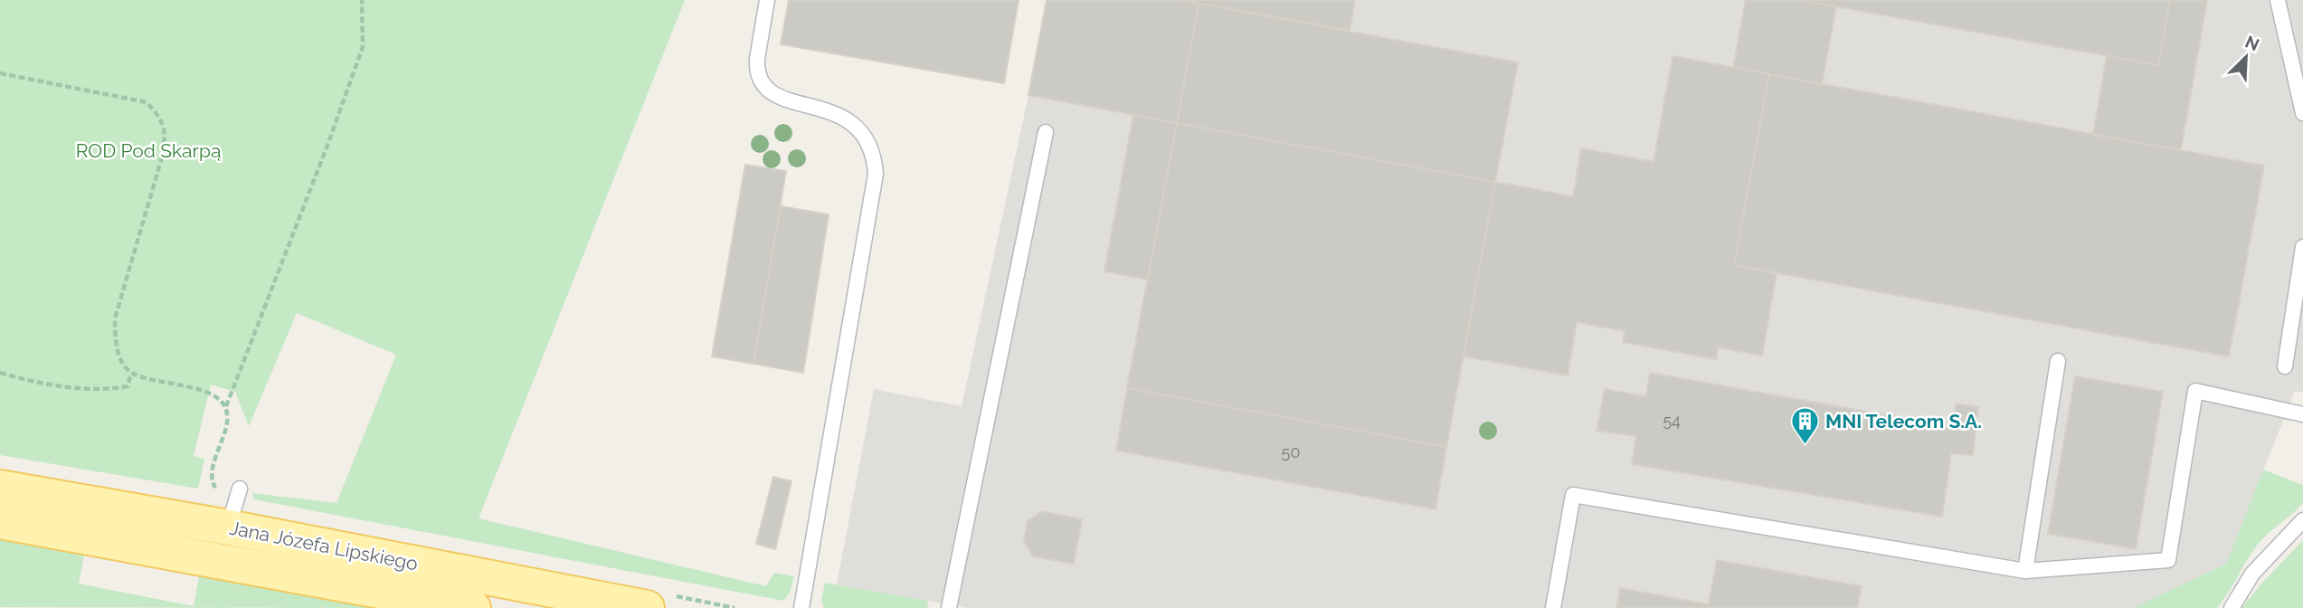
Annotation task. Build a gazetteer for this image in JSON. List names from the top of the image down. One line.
{"streets":{"main road":["Jana Józefa Lipskiego"]},"parks":["ROD Pod Skarpą"],"places":{"building":["MNI Telecom S.A."]},"house_numbers":["54","50"],"north":"top right"}
